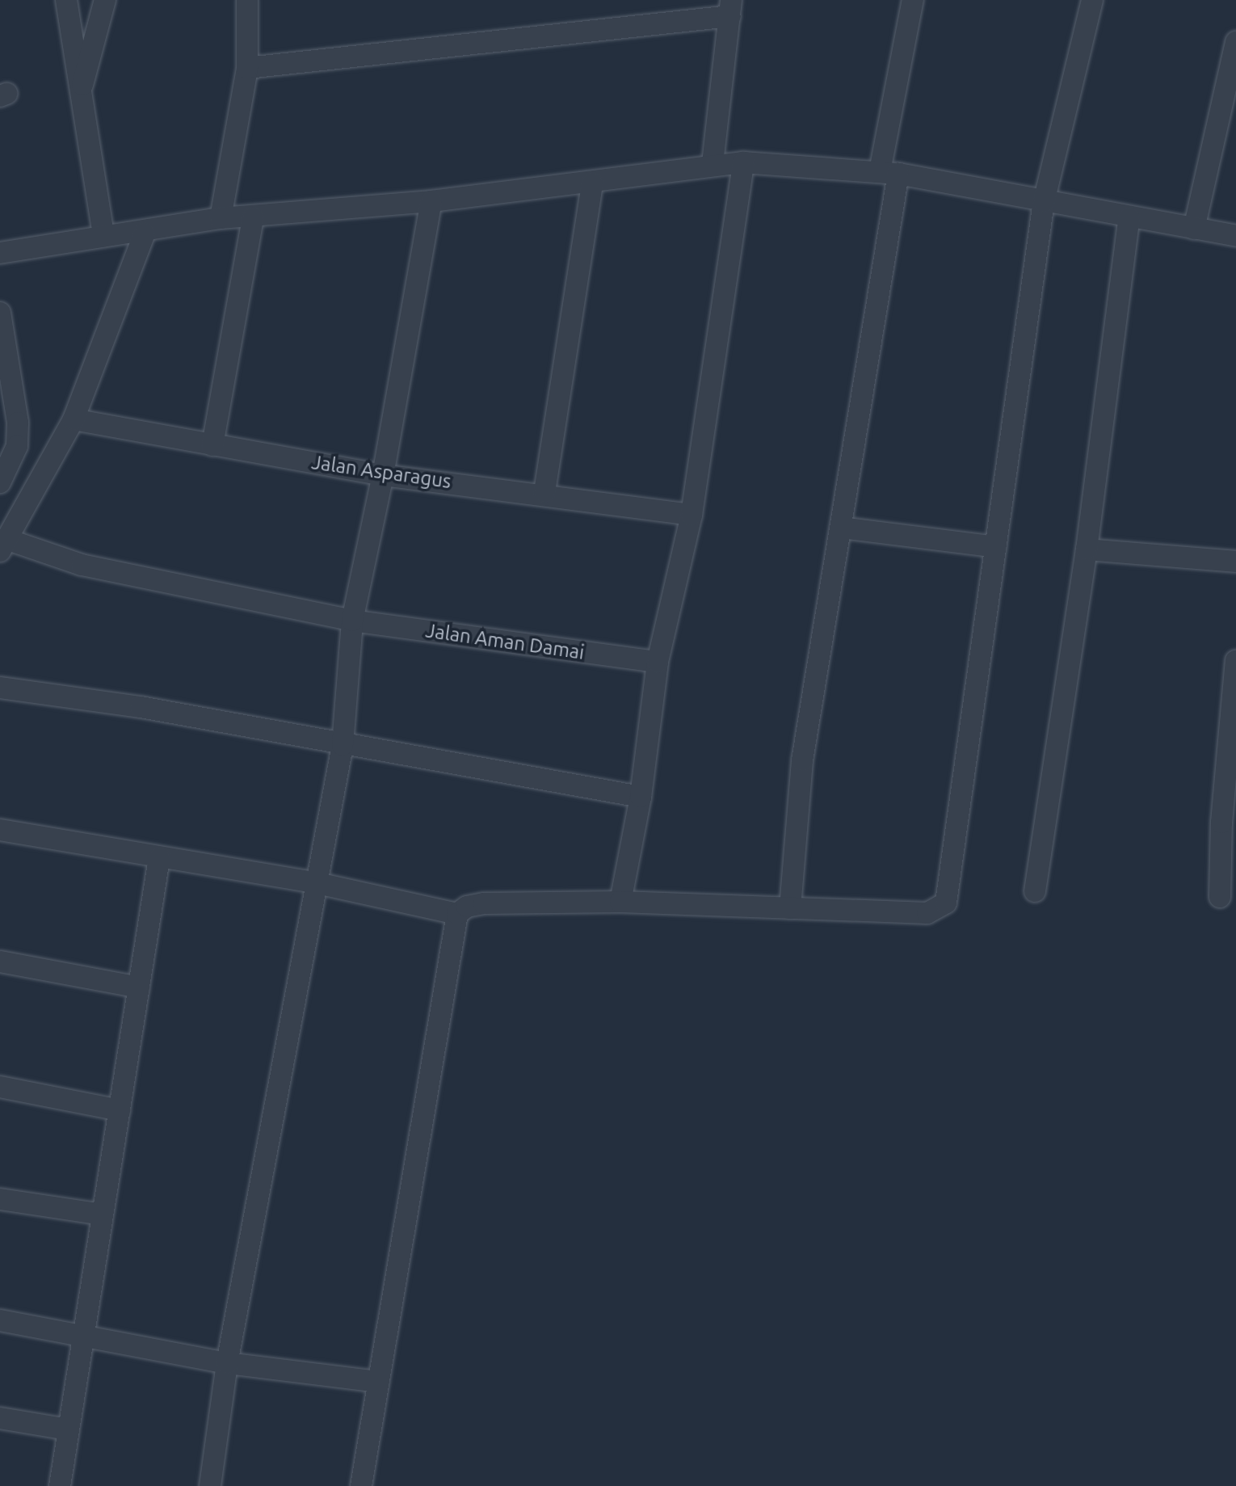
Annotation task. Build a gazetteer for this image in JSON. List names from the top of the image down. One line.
{"streets":{"street":["Jalan Asparagus","Jalan Aman Damai"]}}
